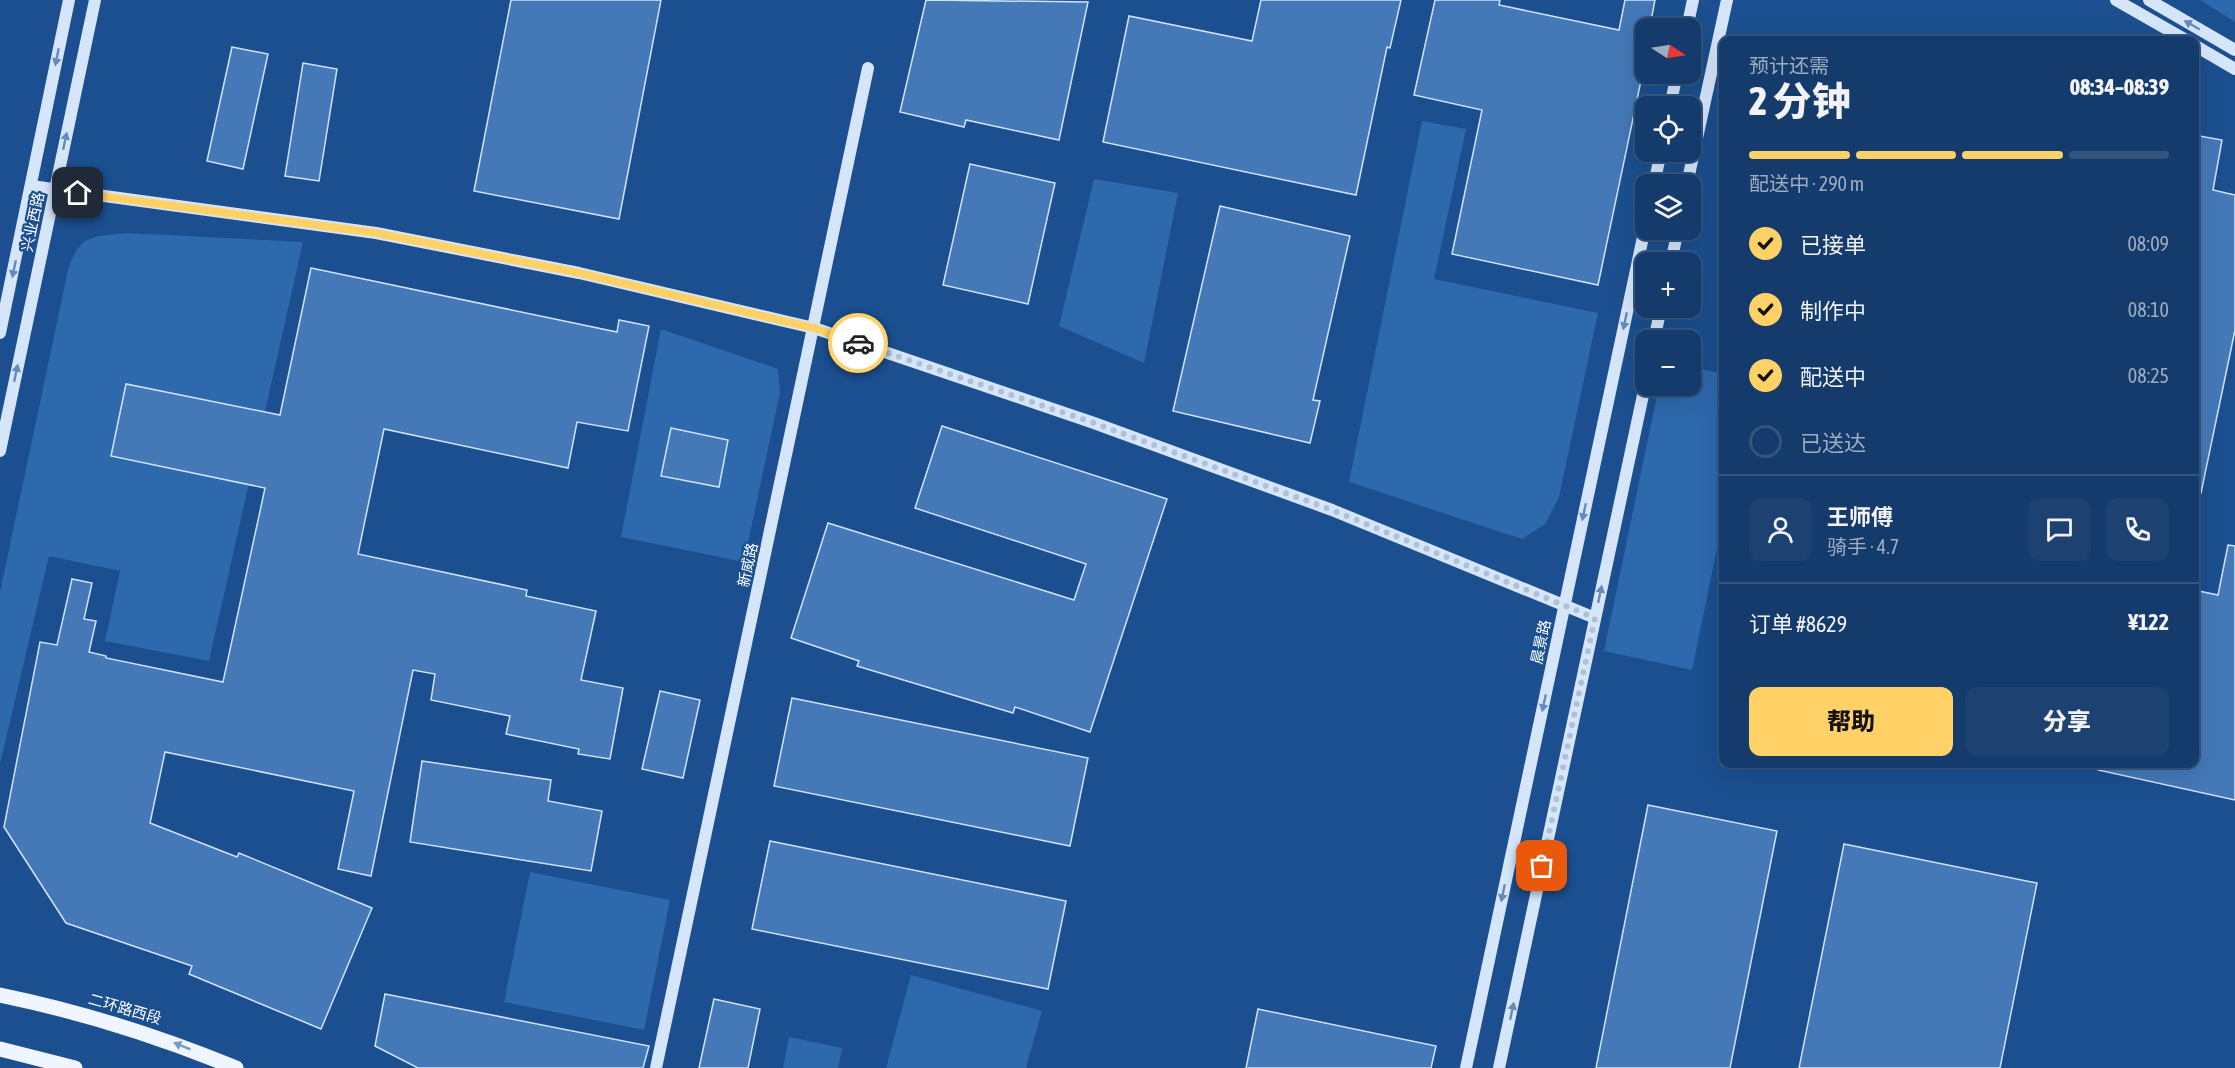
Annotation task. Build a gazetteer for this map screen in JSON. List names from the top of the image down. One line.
{"streets":{"main road":["二环路西段"],"street":["兴业西路","新威路","晨景路"]},"north":"right","page":{"map_buttons":["+","−"],"heading":["2 分钟","预计还需","08:34–08:39"],"panel":["王师傅","骑手 · 4.7","订单 #8629","¥122"],"bar":"配送中 · 290 m","list":[["已接单","08:09"],["制作中","08:10"],["配送中","08:25"],"已送达"],"buttons":["帮助","分享"]}}
